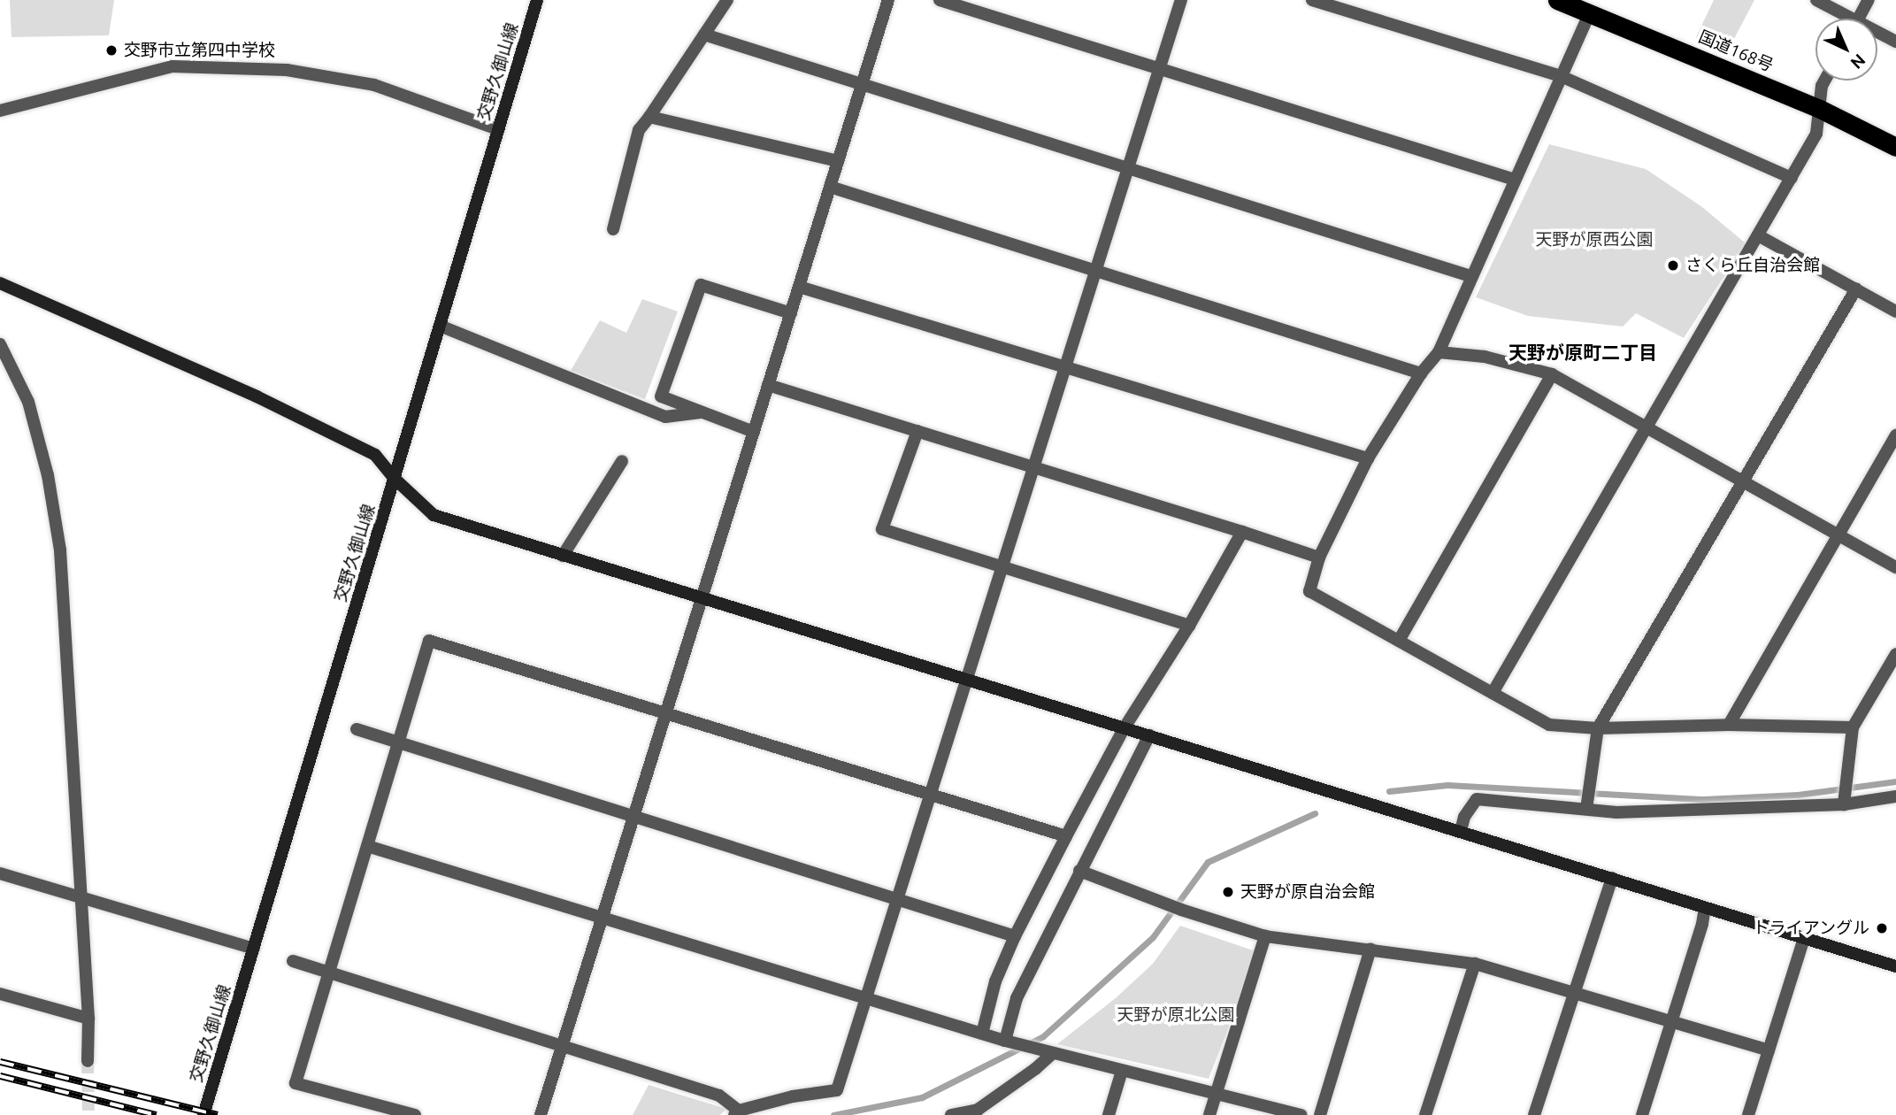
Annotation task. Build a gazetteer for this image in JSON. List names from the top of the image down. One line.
{"streets":{"highway":["国道168号"],"street":["交野久御山線"]},"districts":["天野が原町二丁目"],"parks":["天野が原西公園","天野が原北公園"],"places":["交野市立第四中学校","さくら丘自治会館","天野が原自治会館","トライアングル"],"north":"bottom right"}
